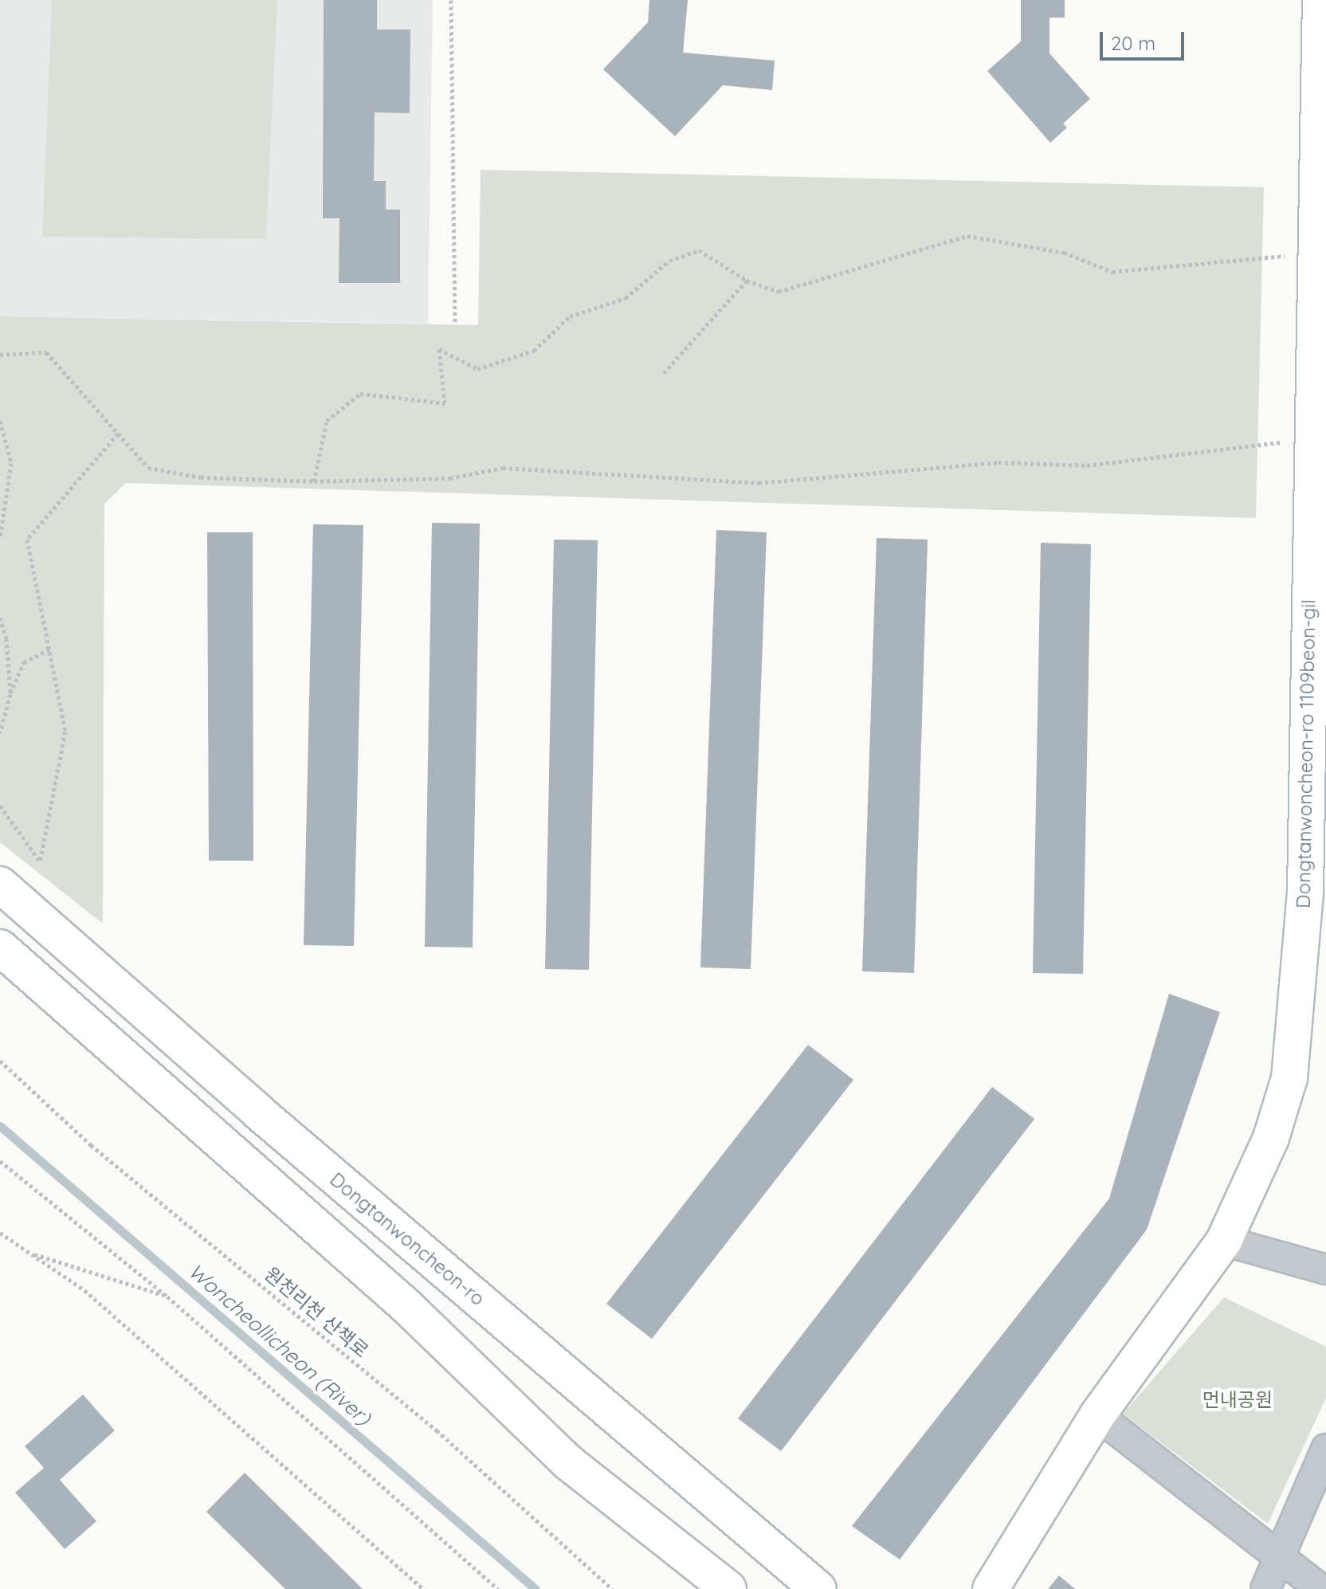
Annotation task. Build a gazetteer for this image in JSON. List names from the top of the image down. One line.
{"streets":{"main road":["Dongtanwoncheon-ro 1109beon-gil","Dongtanwoncheon-ro"],"path":["원천리천 산책로"]},"water":["Woncheollicheon (River)"],"parks":["먼내공원"],"scale_bar":"20 m"}
